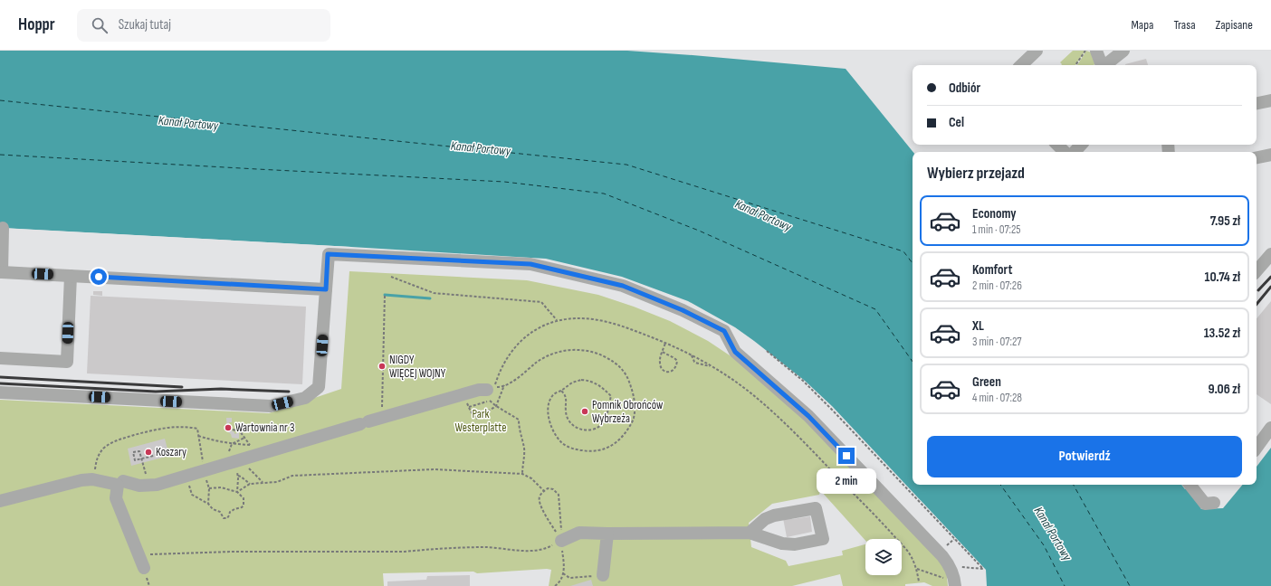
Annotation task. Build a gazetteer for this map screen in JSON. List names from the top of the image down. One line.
{"water":["Kanał Portowy"],"parks":["Park Westerplatte"],"places":["NIGDY WIĘCEJ WOJNY","Pomnik Obrońców Wybrzeża","Wartownia nr 3","Koszary"],"page":{"header":"Hoppr","search":"Szukaj tutaj","nav":["Mapa","Trasa","Zapisane"],"banner":["Odbiór","Cel"],"heading":"Wybierz przejazd","list":[{"name":"Economy","note":"1 min · 07:25","value":"7.95 zł"},{"name":"Komfort","note":"2 min · 07:26","value":"10.74 zł"},{"name":"XL","note":"3 min · 07:27","value":"13.52 zł"},{"name":"Green","note":"4 min · 07:28","value":"9.06 zł"}],"buttons":"Potwierdź","bubble":"2 min"}}
